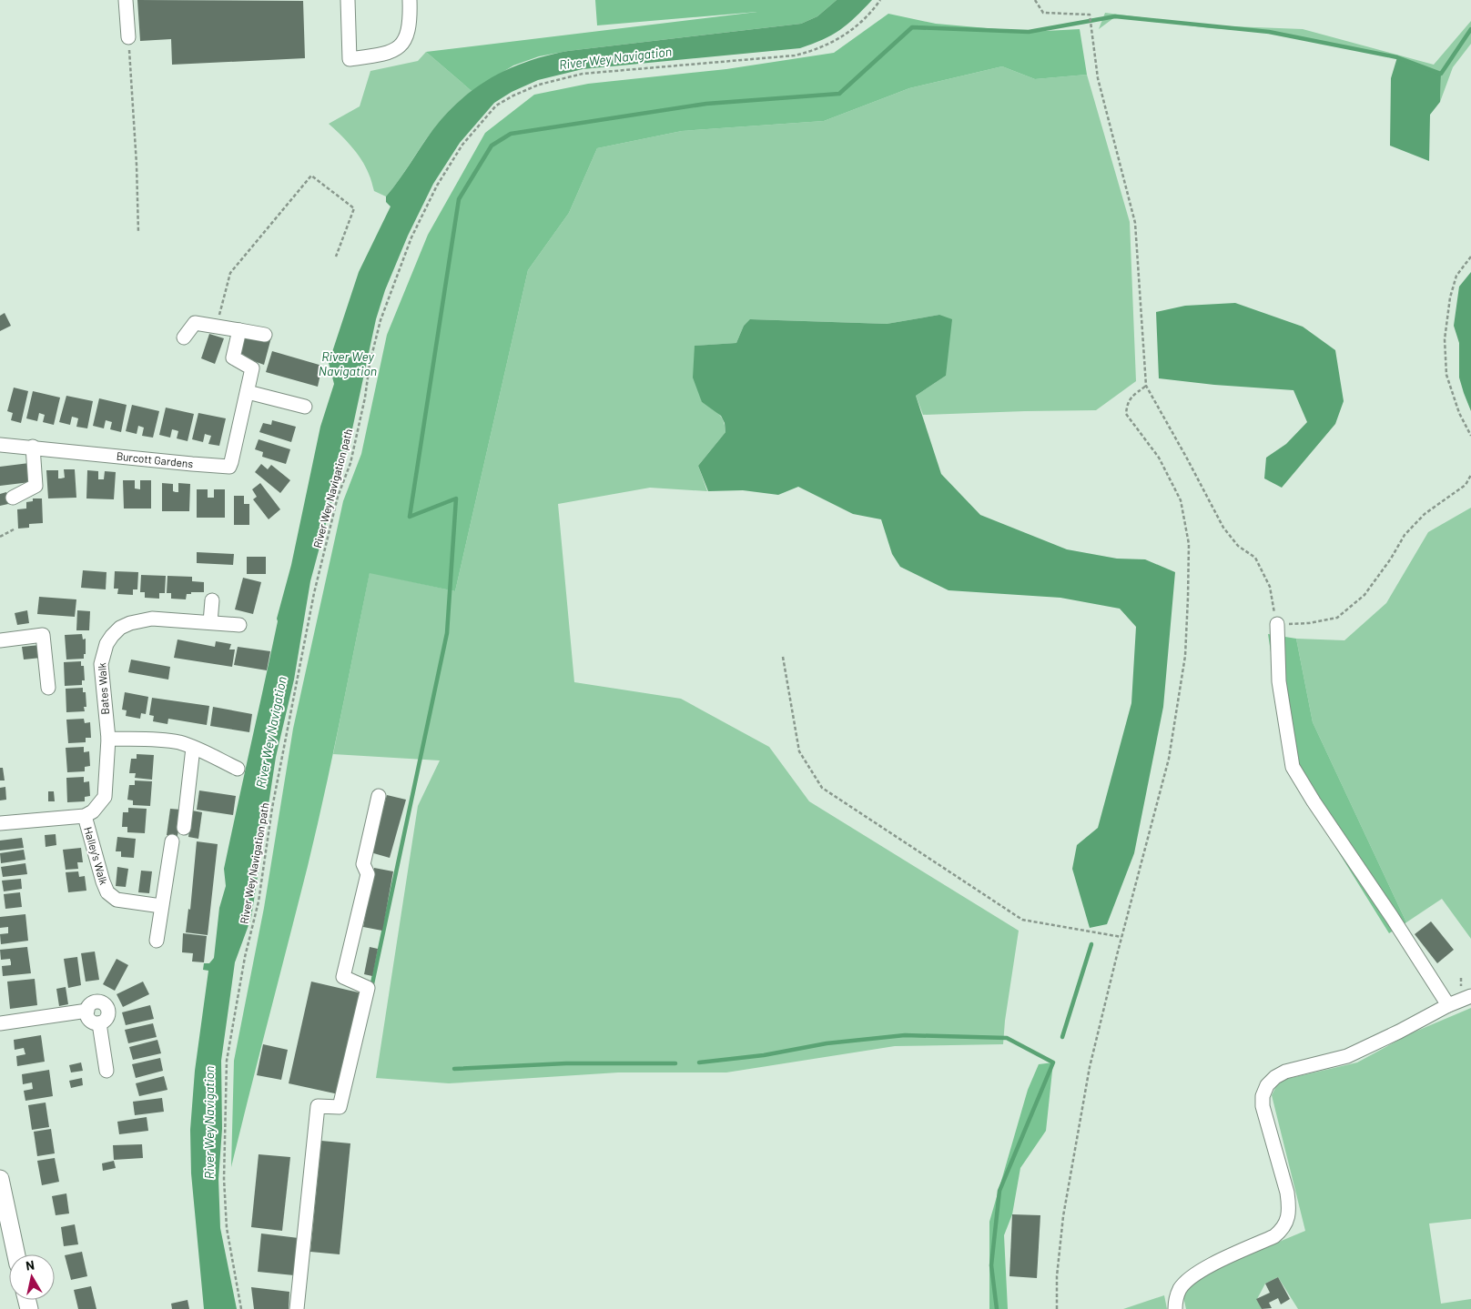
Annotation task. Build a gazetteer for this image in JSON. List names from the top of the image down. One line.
{"streets":{"street":["Burcott Gardens","Bates Walk","Halley's Walk"],"path":["River Wey Navigation path"]},"crossings":[["Bates Walk","Halley's Walk"]],"water":["River Wey Navigation"],"north":"top"}
